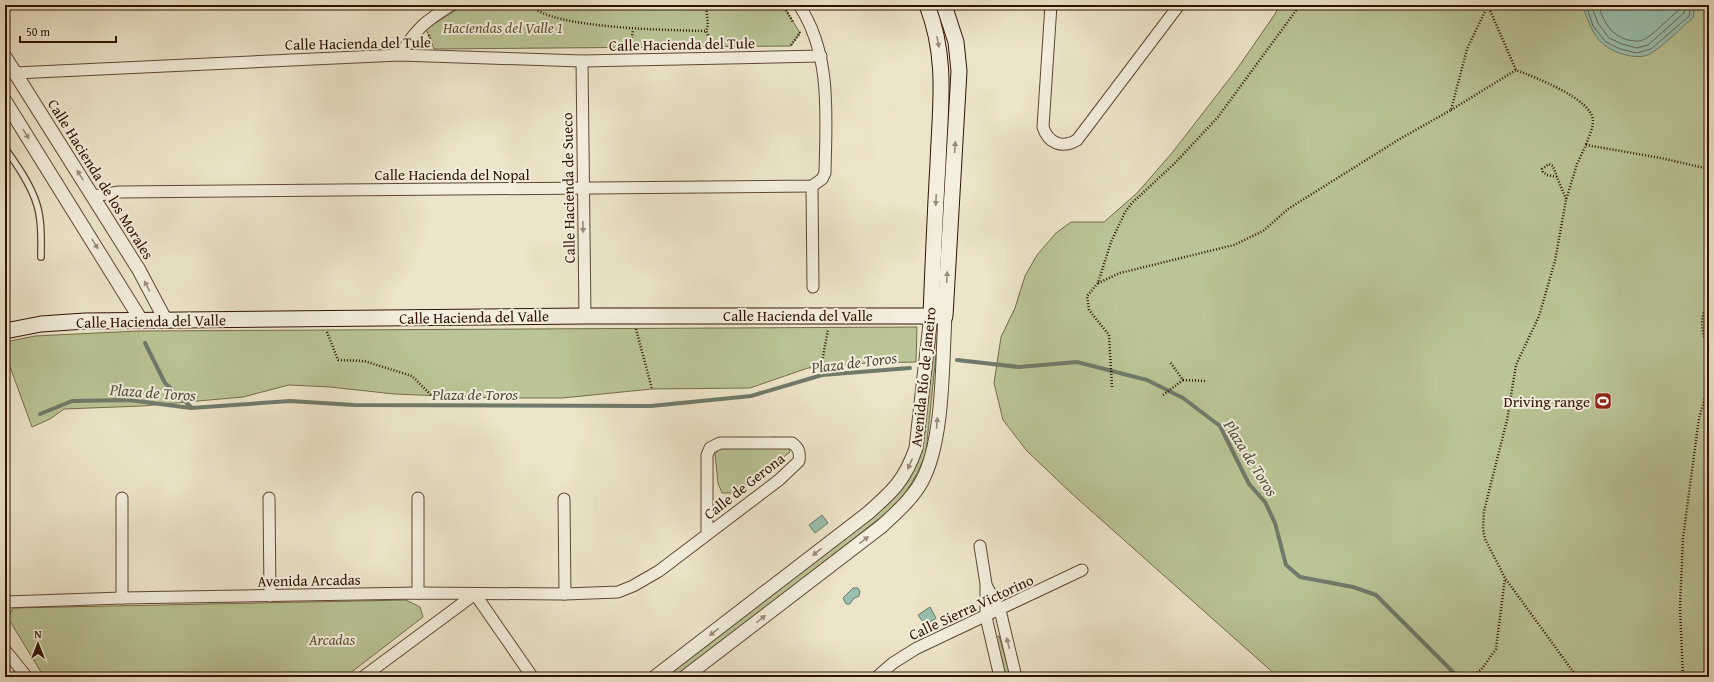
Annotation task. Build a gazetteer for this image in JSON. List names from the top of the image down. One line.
{"streets":{"main road":["Calle Hacienda del Valle","Avenida Río de Janeiro"],"street":["Calle Hacienda del Tule","Calle Hacienda del Nopal","Calle Hacienda de los Morales","Calle Hacienda de Sueco","Calle de Gerona","Avenida Arcadas","Calle Sierra Victorino"]},"crossings":[["Calle Hacienda del Tule","Calle Hacienda de los Morales"],["Calle Hacienda del Tule","Calle Hacienda de Sueco"],["Calle Hacienda del Nopal","Calle Hacienda de los Morales"],["Calle Hacienda del Nopal","Calle Hacienda de Sueco"],["Calle Hacienda de los Morales","Calle Hacienda del Valle"],["Calle Hacienda de Sueco","Calle Hacienda del Valle"],["Calle Hacienda del Valle","Avenida Río de Janeiro"],["Calle de Gerona","Avenida Arcadas"]],"one_way":["Calle Hacienda de Sueco"],"water":["Plaza de Toros"],"parks":["Haciendas del Valle 1","Arcadas"],"places":{"sports":["Driving range"]},"scale_bar":"50 m","north":"top"}
